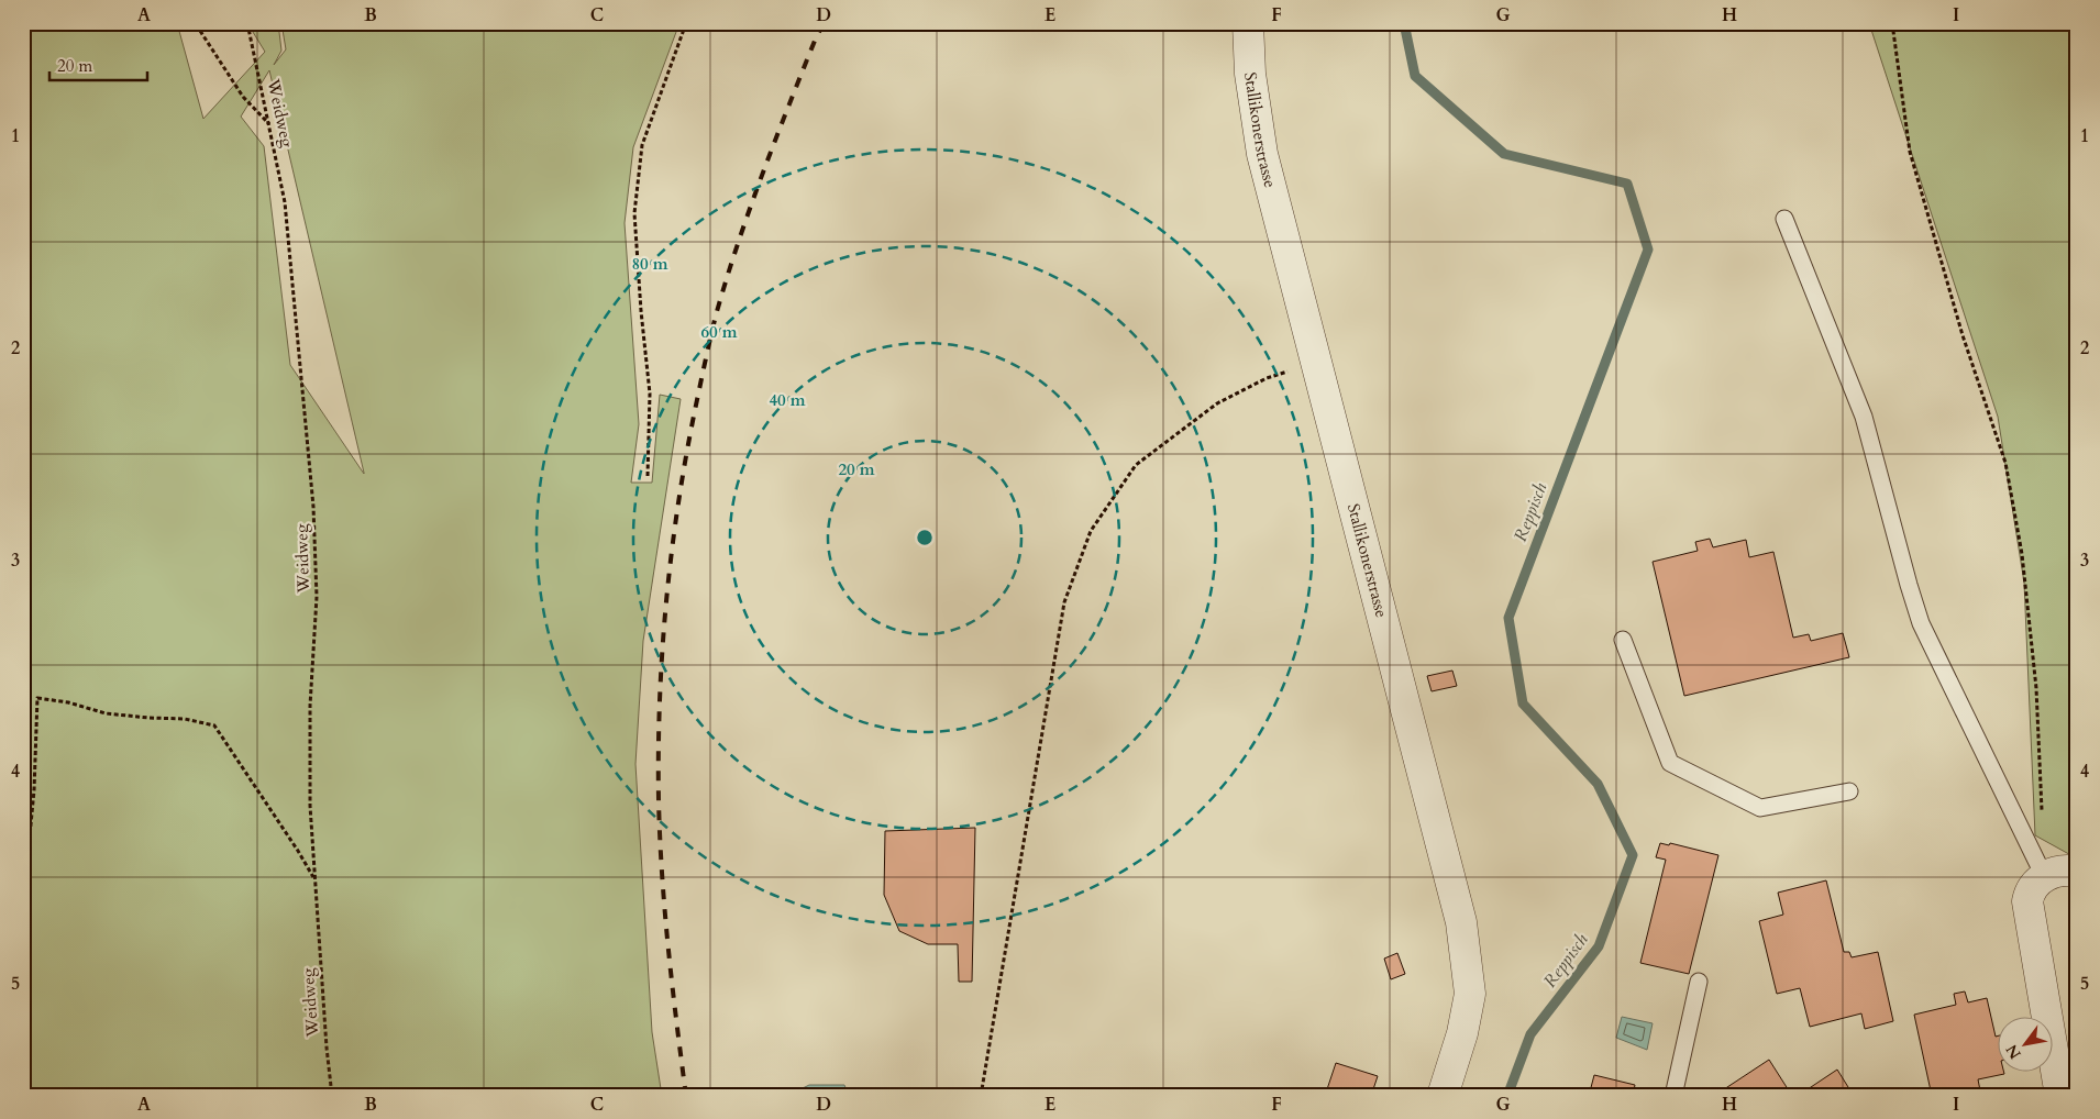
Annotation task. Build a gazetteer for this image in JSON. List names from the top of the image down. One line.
{"streets":{"street":["Stallikonerstrasse"],"path":["Weidweg"]},"water":["Reppisch"],"scale_bar":"20 m","north":"bottom left","grid":{"columns":["A","B","C","D","E","F","G","H","I"],"rows":["1","2","3","4","5"]},"rings":["80 m","60 m","40 m","20 m"]}
